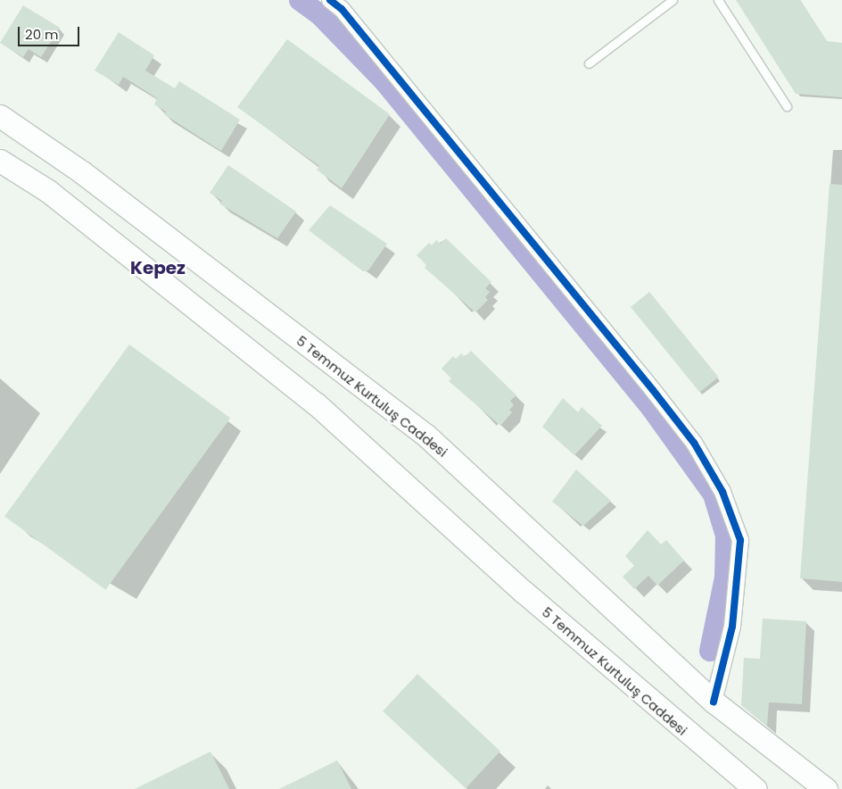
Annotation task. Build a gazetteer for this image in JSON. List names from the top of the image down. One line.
{"streets":{"main road":["5 Temmuz Kurtuluş Caddesi"]},"districts":["Kepez"],"scale_bar":"20 m"}
